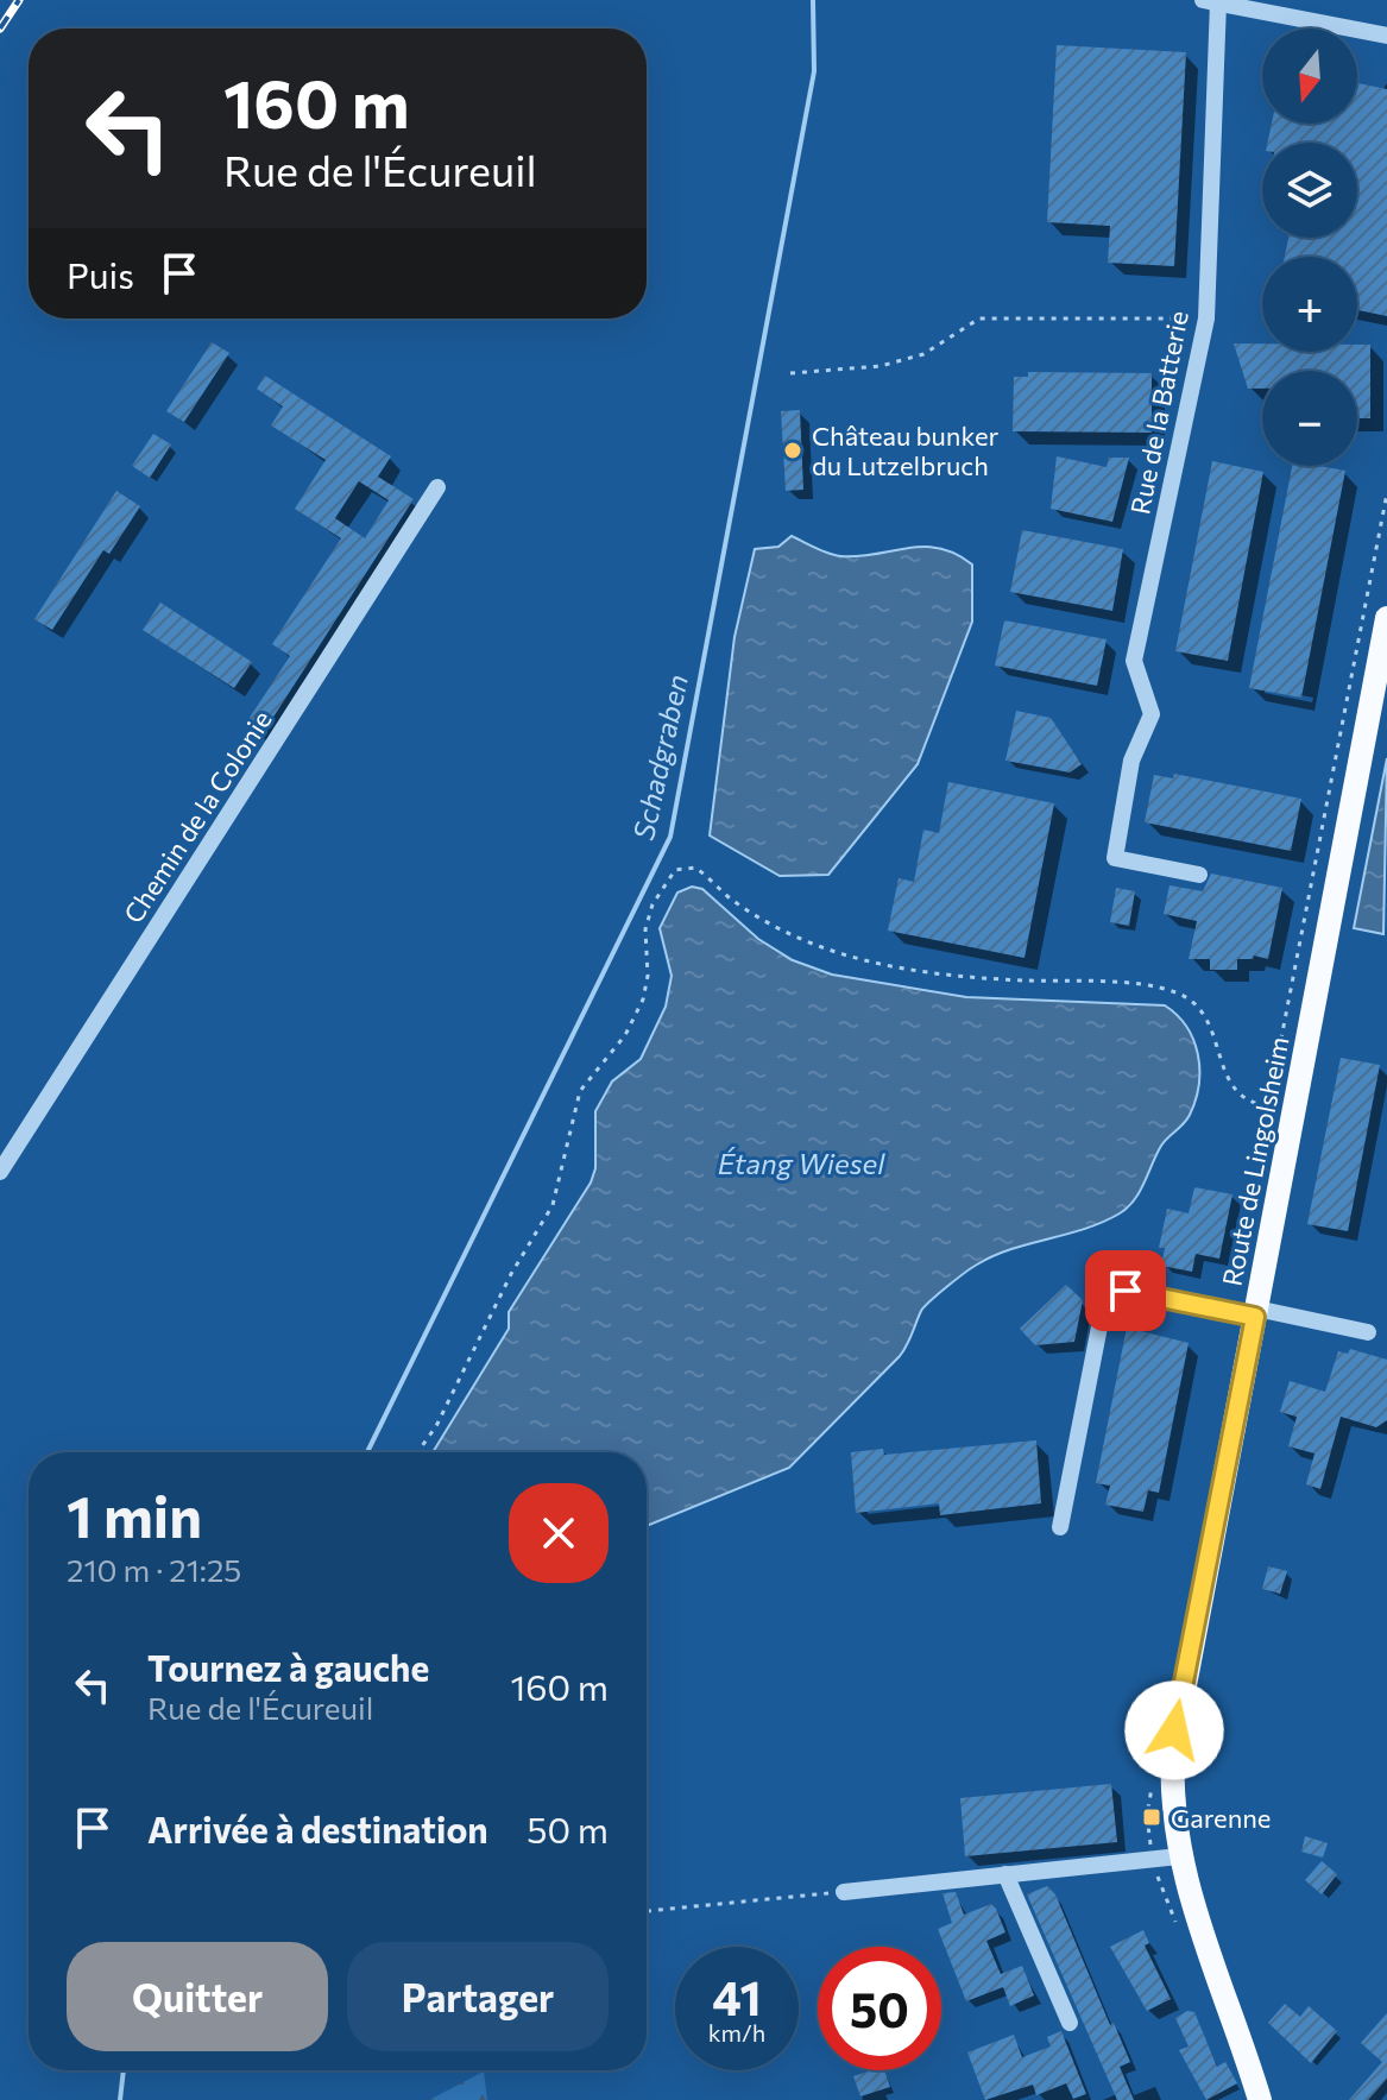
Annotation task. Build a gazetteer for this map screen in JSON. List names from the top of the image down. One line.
{"streets":{"main road":["Route de Lingolsheim"],"street":["Rue de la Batterie","Chemin de la Colonie"]},"water":["Schadgraben","Étang Wiesel"],"places":{"other":["Château bunker du Lutzelbruch"],"transit":["Garenne"]},"north":"bottom","page":{"map_buttons":["+","−"],"turn":["160 m","Rue de l'Écureuil"],"then":"Puis","heading":["1 min","210 m · 21:25"],"list":[{"name":"Tournez à gauche","note":"Rue de l'Écureuil","value":"160 m"},{"name":"Arrivée à destination","value":"50 m"}],"buttons":["Quitter","Partager"],"speed":"41 km/h","limit":"50"}}
